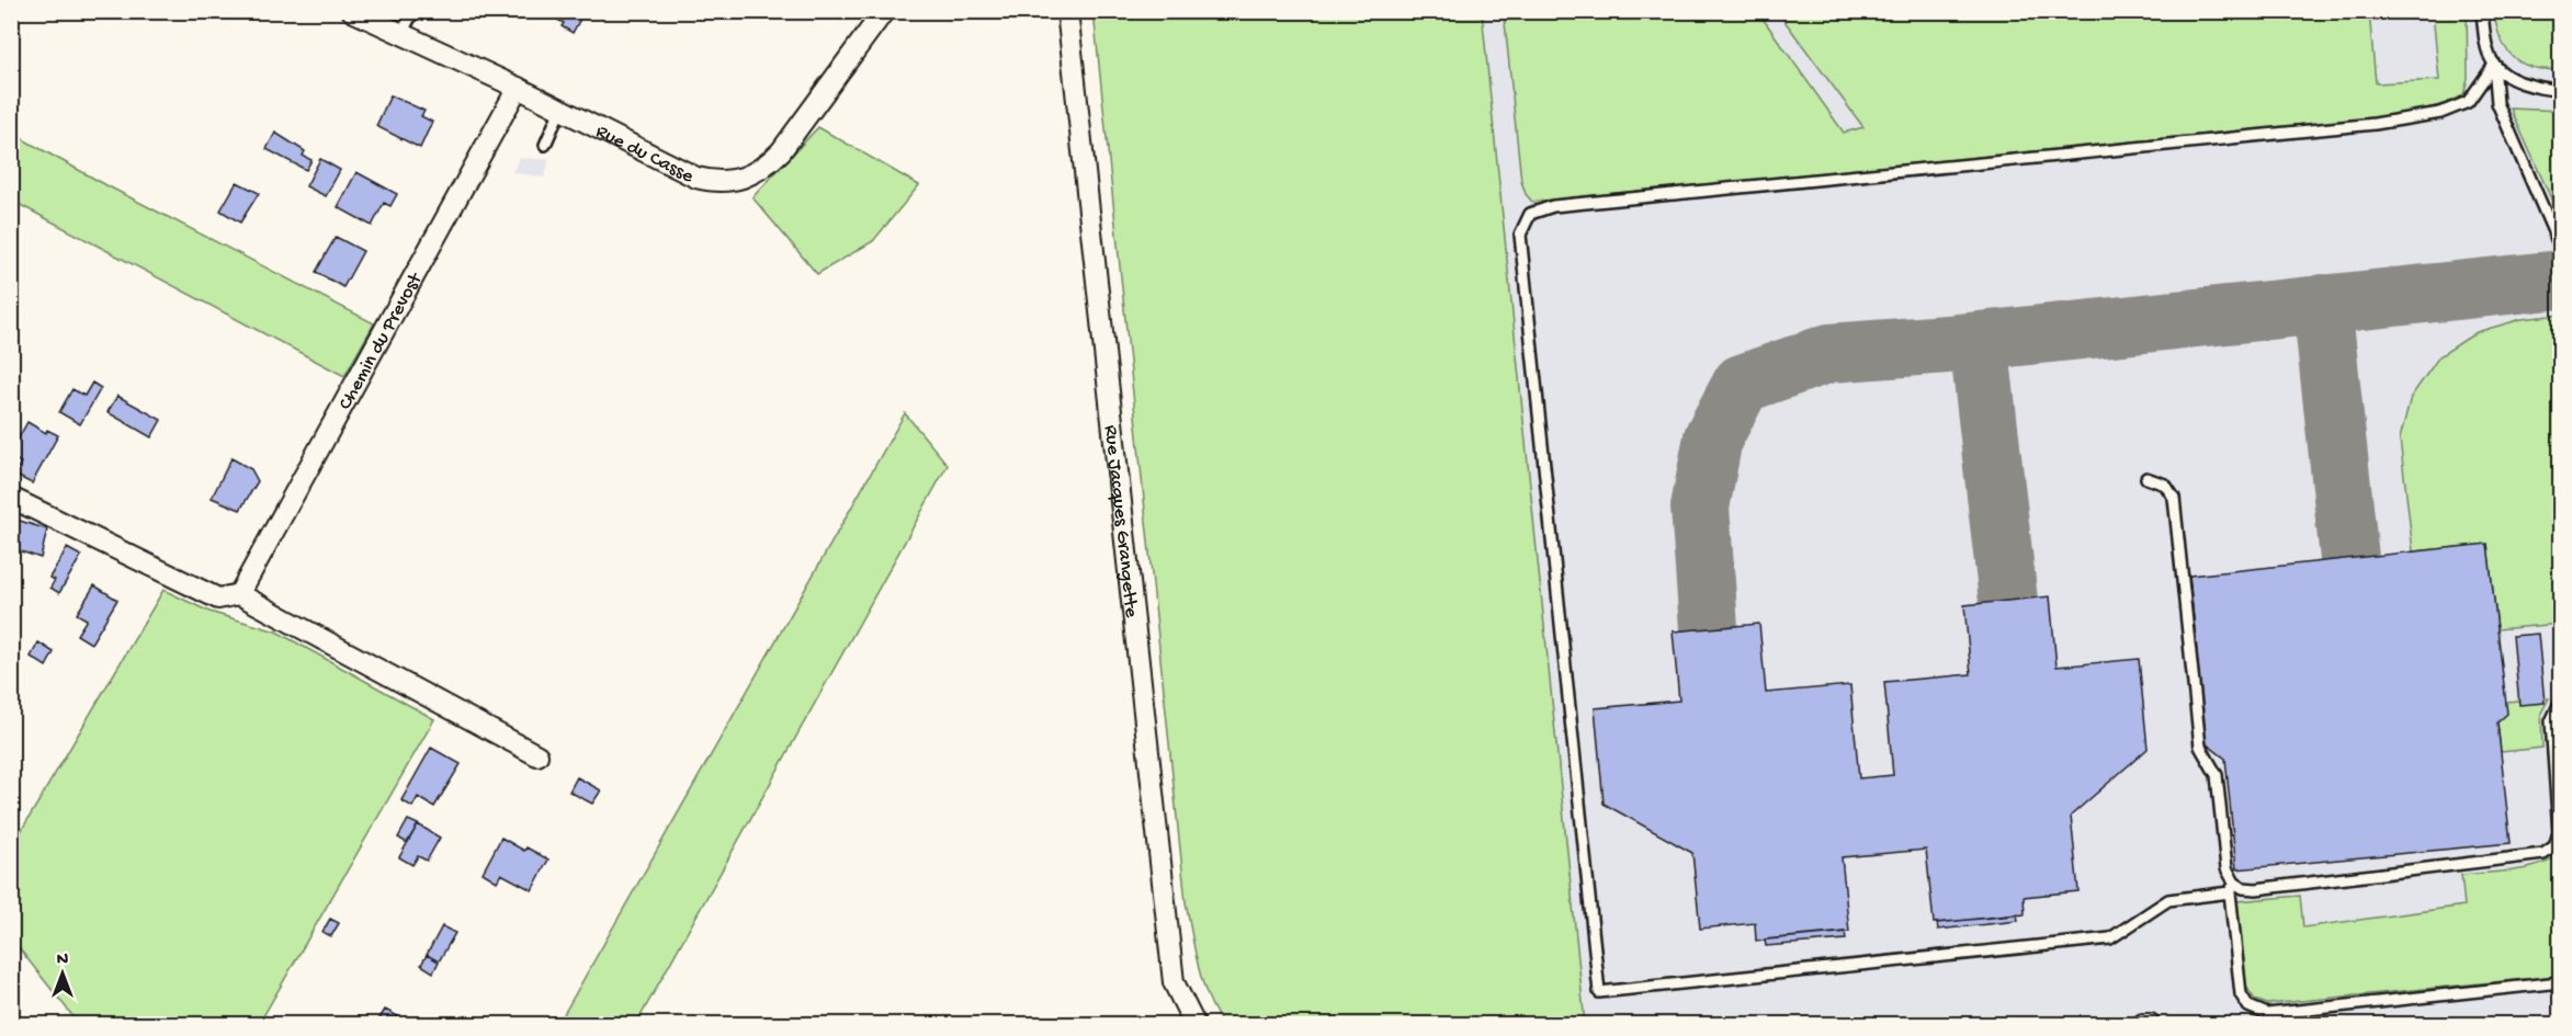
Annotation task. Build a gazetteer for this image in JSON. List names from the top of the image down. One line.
{"streets":{"street":["Rue du Casse","Chemin du Prevost","Rue Jacques Grangette"]},"crossings":[["Rue du Casse","Chemin du Prevost"]],"north":"top"}
